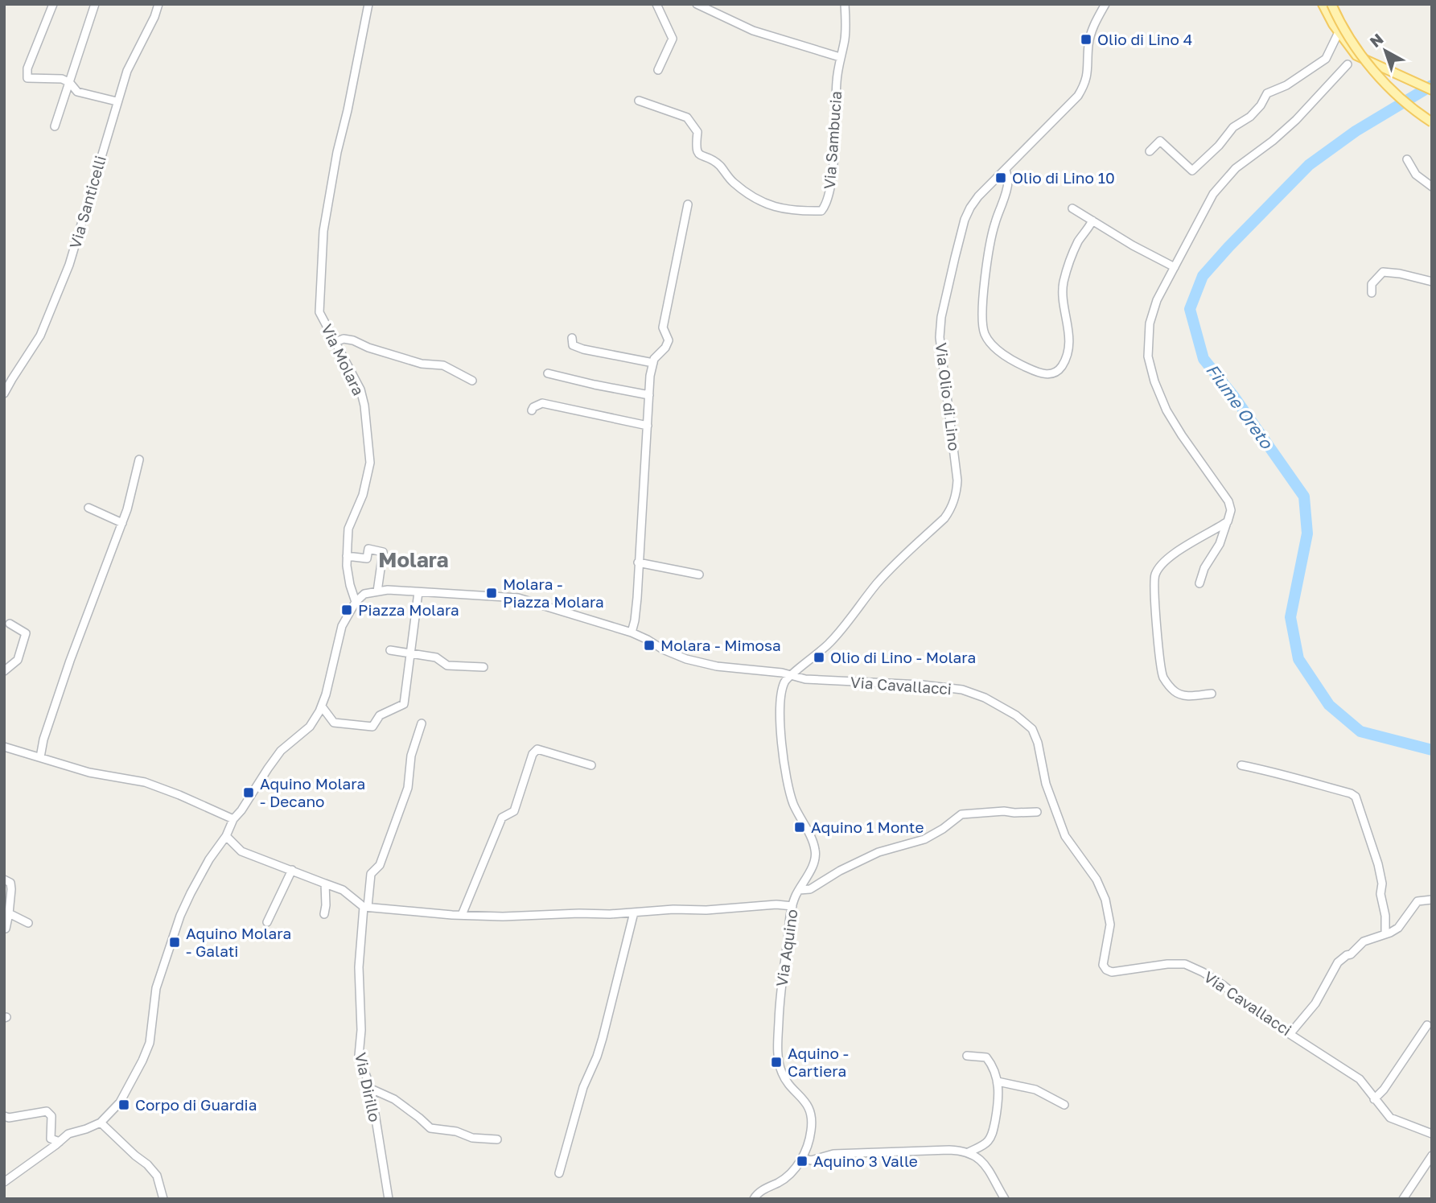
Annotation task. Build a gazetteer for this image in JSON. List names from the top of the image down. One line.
{"streets":{"street":["Via Sambucia","Via Santicelli","Via Molara","Via Olio di Lino","Via Cavallacci","Via Aquino","Via Dirillo"]},"crossings":[["Via Olio di Lino","Via Cavallacci"],["Via Olio di Lino","Via Aquino"],["Via Cavallacci","Via Aquino"]],"districts":["Molara"],"water":["Fiume Oreto"],"places":{"transit":["Olio di Lino 4","Olio di Lino 10","Molara - Piazza Molara","Piazza Molara","Molara - Mimosa","Olio di Lino - Molara","Aquino Molara - Decano","Aquino 1 Monte","Aquino Molara - Galati","Aquino - Cartiera","Corpo di Guardia","Aquino 3 Valle"]},"north":"top left"}
